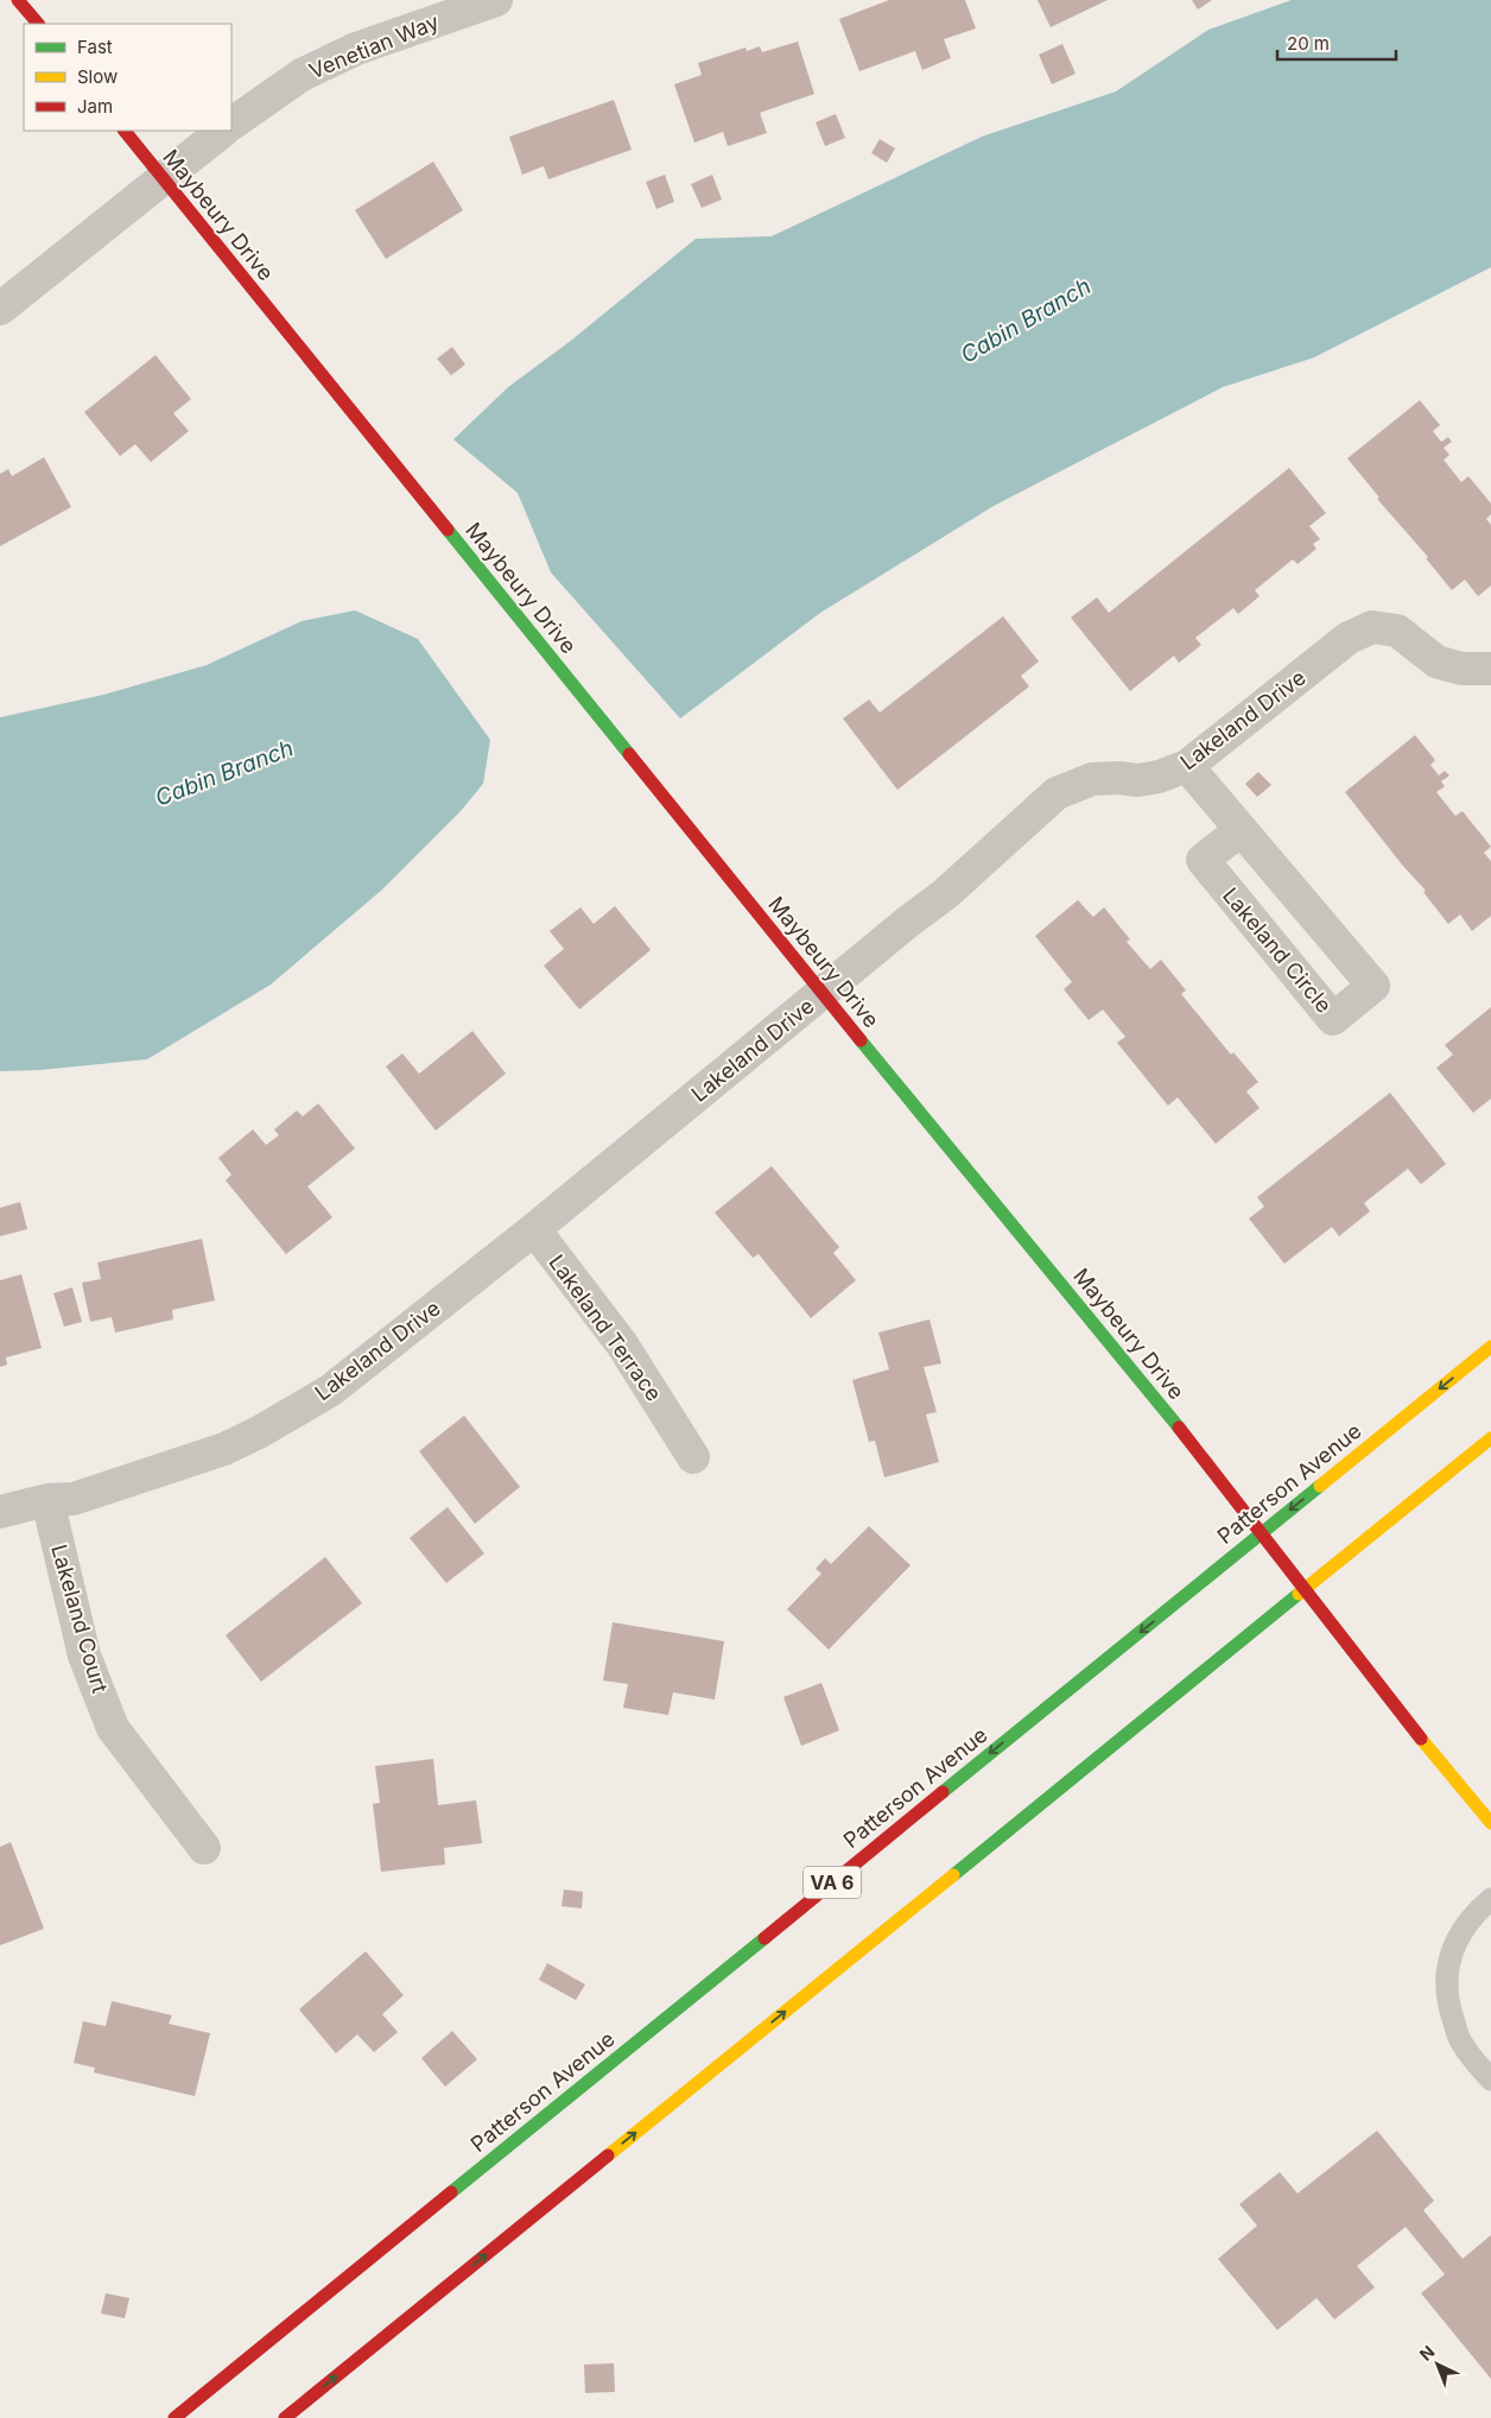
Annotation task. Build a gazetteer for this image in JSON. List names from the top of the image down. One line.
{"streets":{"main road":["Maybeury Drive","Patterson Avenue","VA 6"],"street":["Venetian Way","Lakeland Drive","Lakeland Circle","Lakeland Terrace","Lakeland Court"]},"crossings":[["Maybeury Drive","Lakeland Drive"],["Maybeury Drive","Patterson Avenue"],["Lakeland Drive","Lakeland Circle"],["Lakeland Drive","Lakeland Terrace"],["Lakeland Drive","Lakeland Court"]],"water":["Cabin Branch"],"legend":["Fast","Slow","Jam"],"scale_bar":"20 m","north":"top left"}
